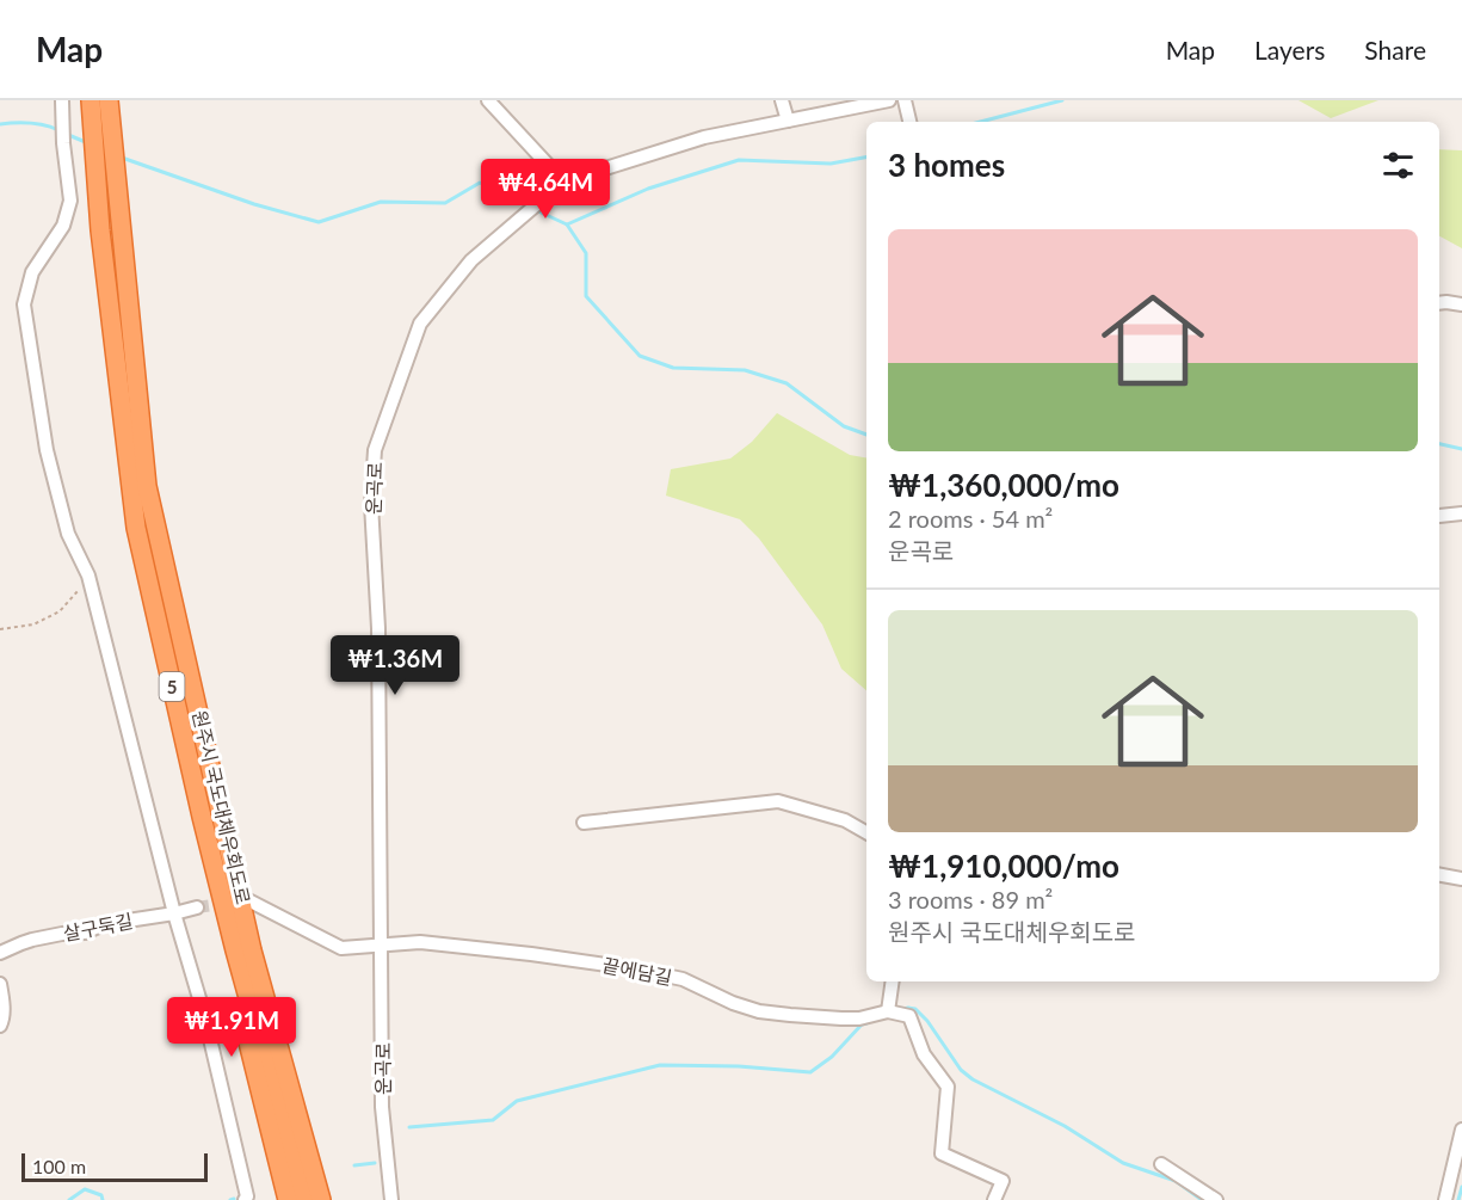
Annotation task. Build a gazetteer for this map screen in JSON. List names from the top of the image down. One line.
{"streets":{"highway":["5"],"street":["운곡로","살구둑길","끝에담길"]},"crossings":[["운곡로","끝에담길"]],"scale_bar":"100 m","page":{"header":"Map","nav":["Map","Layers","Share"],"heading":"3 homes","price":["₩4.64M","₩1.36M","₩1.91M"],"list":[{"name":"₩1,360,000/mo","note":"2 rooms · 54 m² · 운곡로"},{"name":"₩1,910,000/mo","note":"3 rooms · 89 m² · 원주시 국도대체우회도로"}],"scale":"100 m"}}
